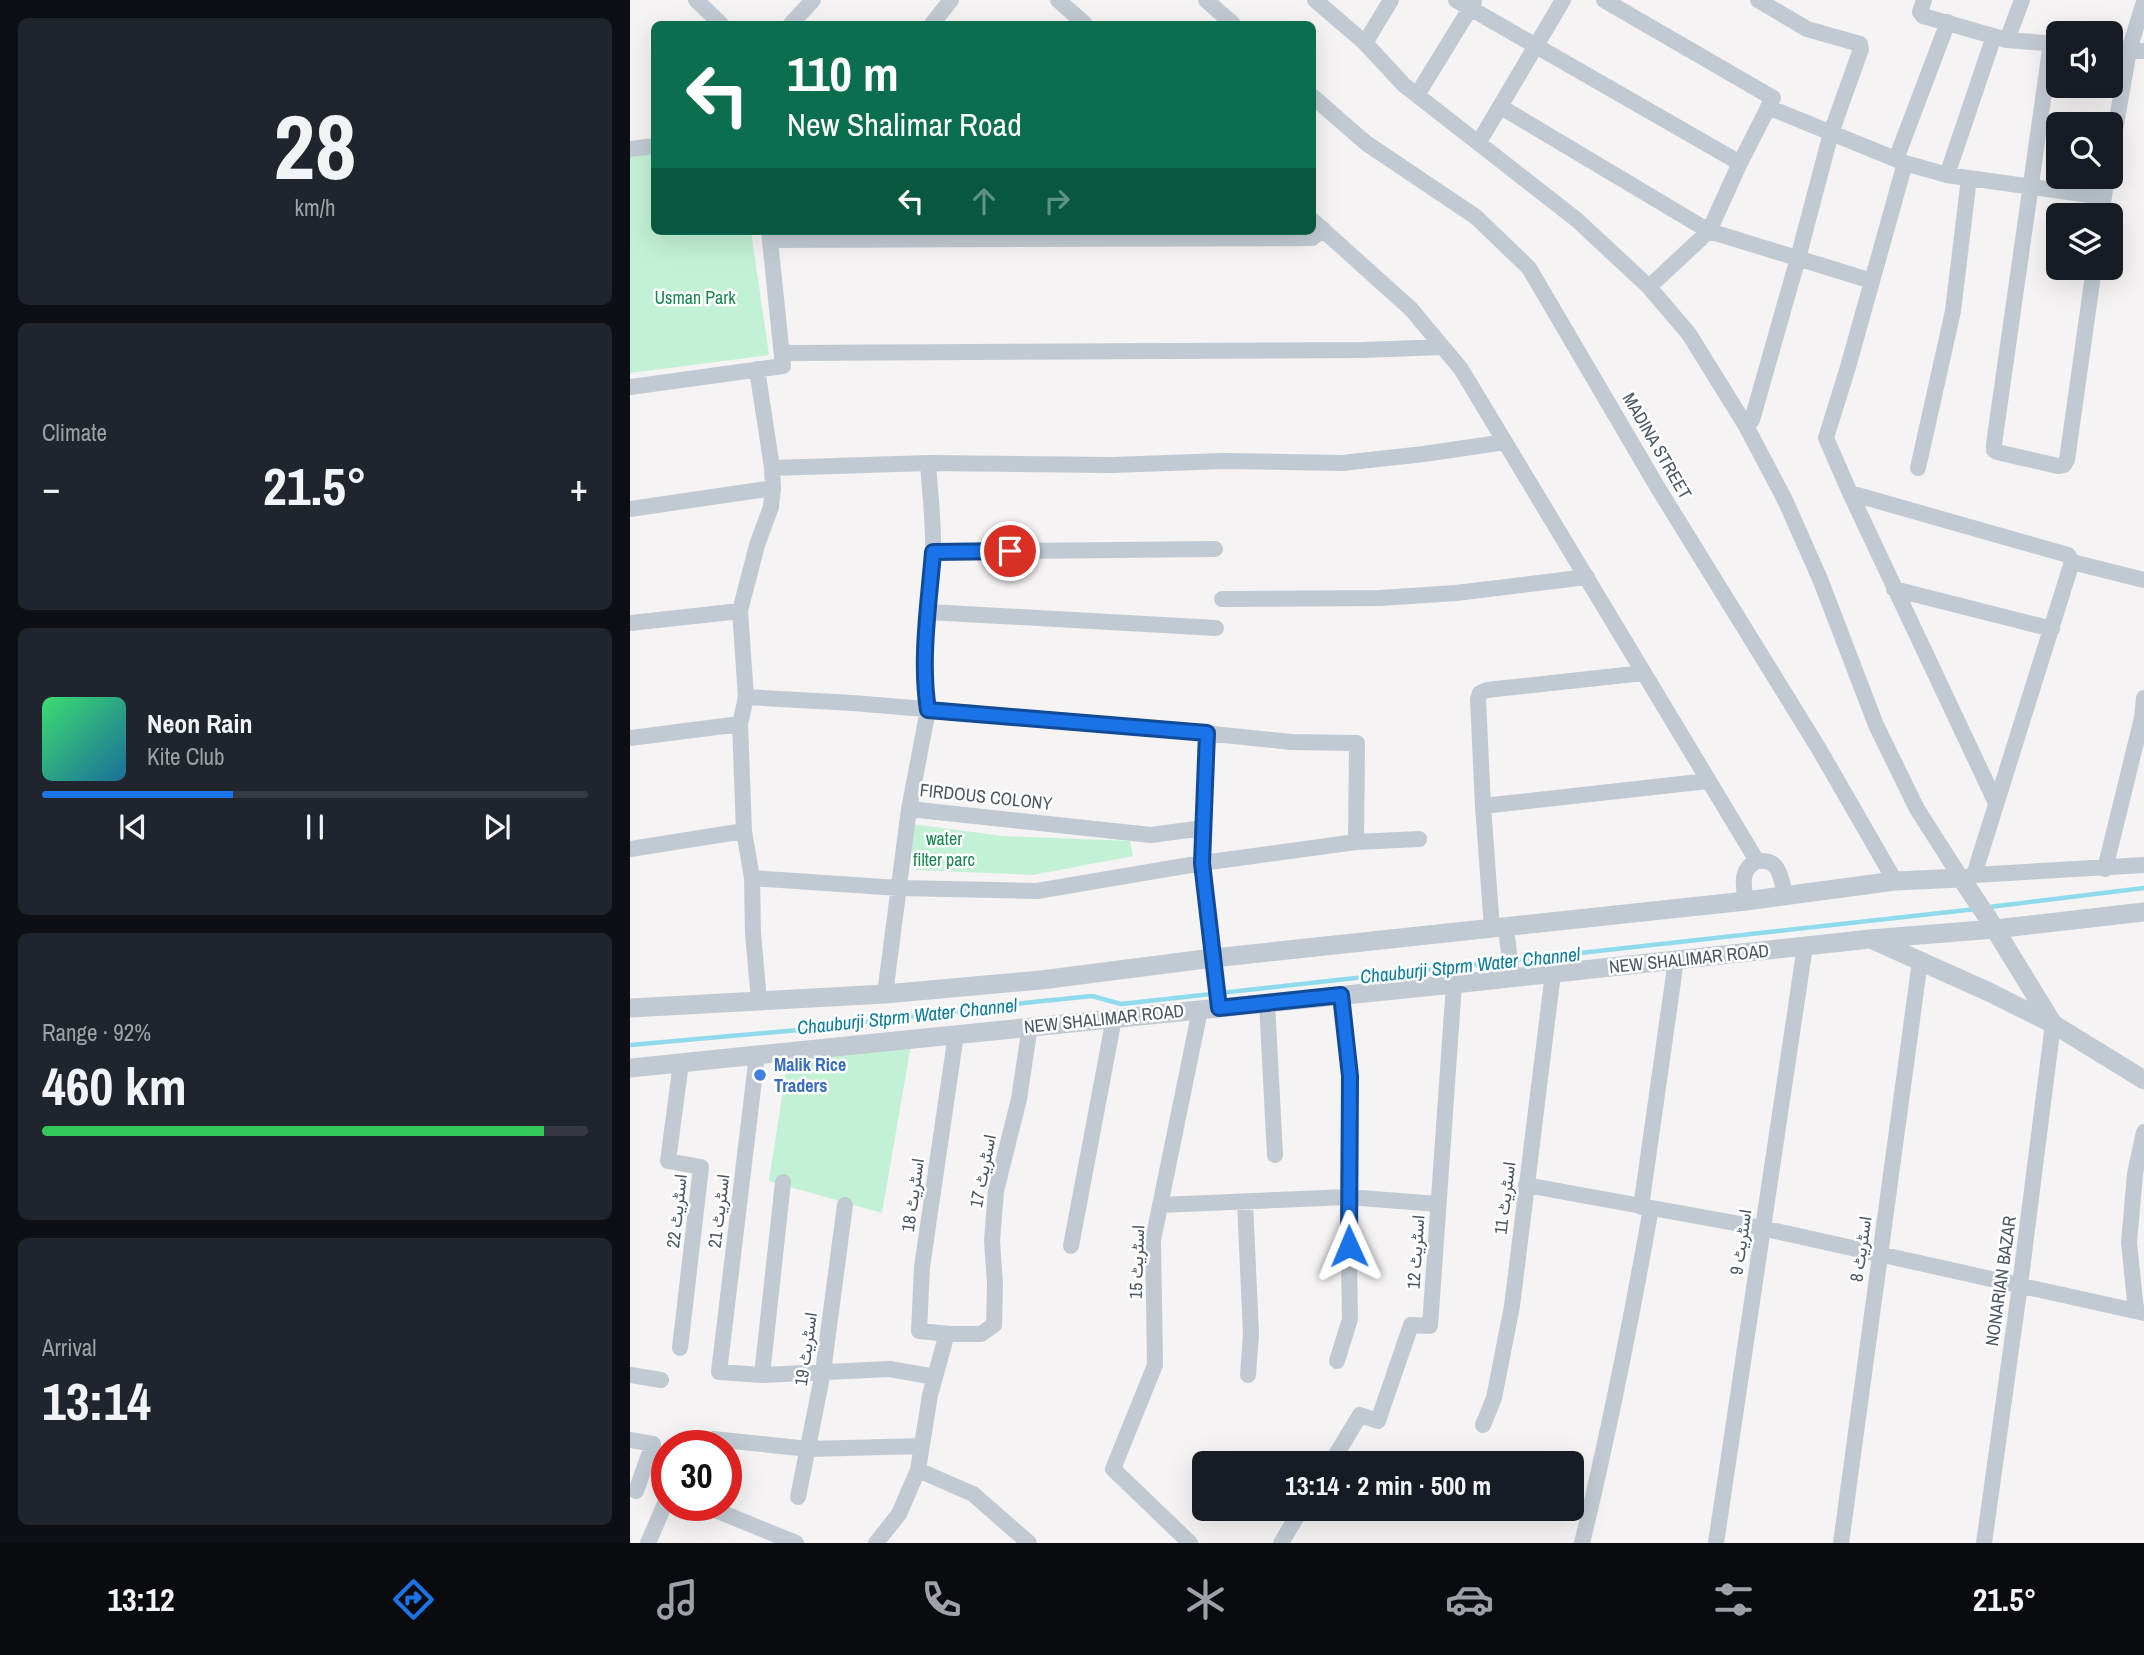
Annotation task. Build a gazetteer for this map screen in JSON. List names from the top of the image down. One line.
{"streets":{"street":["MADINA STREET","FIRDOUS COLONY","NEW SHALIMAR ROAD","اسٹریٹ 17","اسٹریٹ 18","اسٹریٹ 11","اسٹریٹ 22","اسٹریٹ 21","اسٹریٹ 9","اسٹریٹ 8","اسٹریٹ 12","اسٹریٹ 15","NONARIAN BAZAR","اسٹریٹ 19"]},"crossings":[["NEW SHALIMAR ROAD","اسٹریٹ 17"],["NEW SHALIMAR ROAD","اسٹریٹ 18"],["NEW SHALIMAR ROAD","اسٹریٹ 11"],["NEW SHALIMAR ROAD","اسٹریٹ 22"],["NEW SHALIMAR ROAD","اسٹریٹ 21"],["NEW SHALIMAR ROAD","اسٹریٹ 9"],["NEW SHALIMAR ROAD","اسٹریٹ 8"],["NEW SHALIMAR ROAD","اسٹریٹ 12"],["NEW SHALIMAR ROAD","اسٹریٹ 15"],["NEW SHALIMAR ROAD","NONARIAN BAZAR"],["اسٹریٹ 17","اسٹریٹ 18"]],"water":["Chauburji Stprm Water Channel"],"parks":["Usman Park","water filter parc"],"places":["Malik Rice Traders"],"page":{"tile":[["28","km/h"],"Climate",["Range · 92%","460 km"],["Arrival","13:14"]],"turn":["110 m","New Shalimar Road"],"heat":["−","21.5°","+"],"song":["Neon Rain","Kite Club"],"limit":"30","trip":"13:14 · 2 min · 500 m","tabs":["13:12","21.5°"]}}
